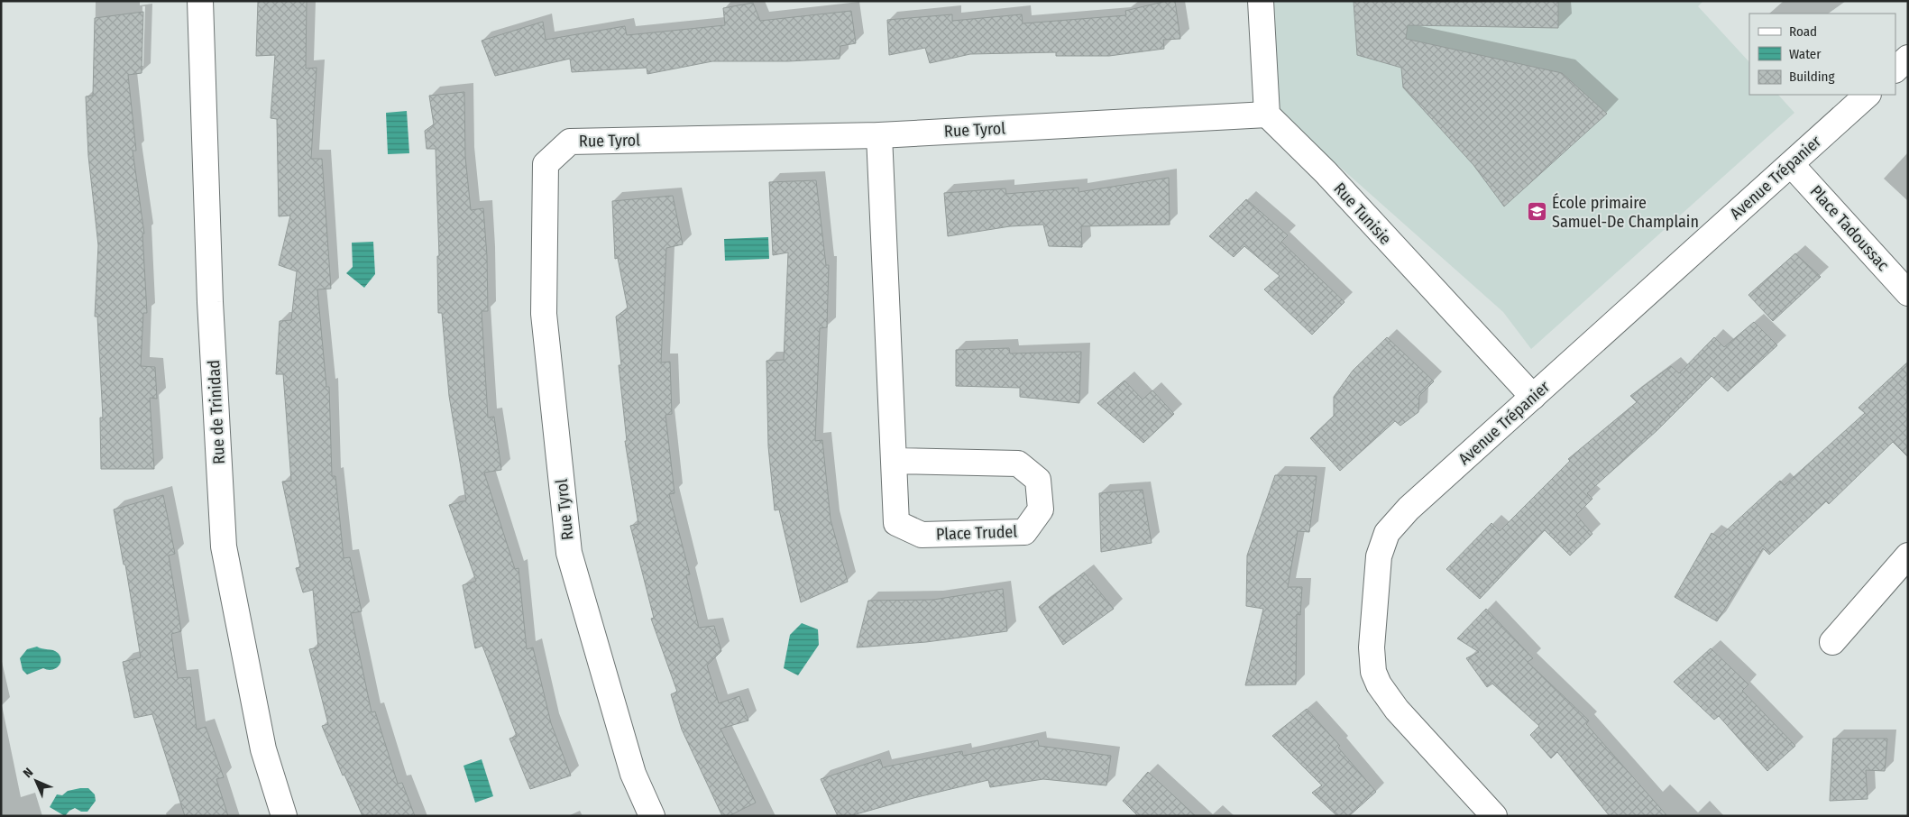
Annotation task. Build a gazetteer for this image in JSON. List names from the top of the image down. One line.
{"streets":{"street":["Rue Tyrol","Avenue Trépanier","Rue Tunisie","Place Tadoussac","Rue de Trinidad","Place Trudel"]},"crossings":[["Rue Tyrol","Rue Tunisie"],["Rue Tyrol","Place Trudel"],["Avenue Trépanier","Rue Tunisie"],["Avenue Trépanier","Place Tadoussac"]],"places":{"school or university":["École primaire Samuel-De Champlain"]},"legend":["Road","Water","Building"],"north":"top left"}
